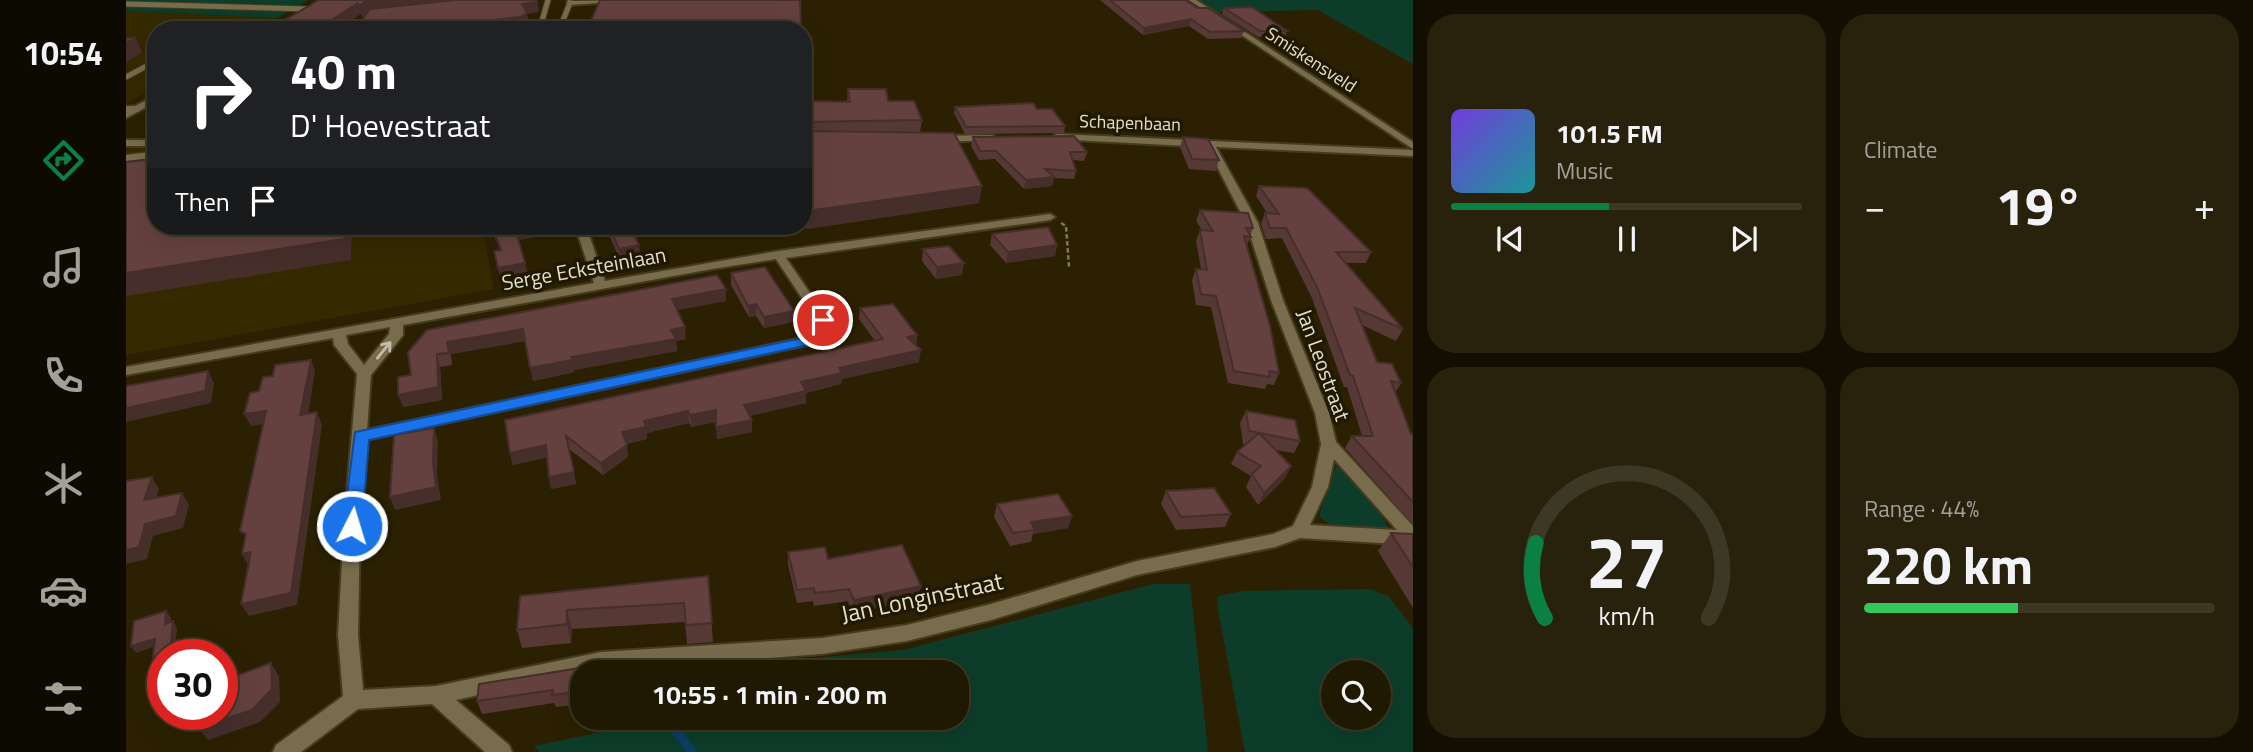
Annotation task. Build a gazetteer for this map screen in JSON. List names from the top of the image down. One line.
{"streets":{"street":["Smiskensveld","Schapenbaan","Serge Ecksteinlaan","Jan Leostraat","Jan Longinstraat"]},"crossings":[["Schapenbaan","Jan Leostraat"],["Jan Leostraat","Jan Longinstraat"]],"page":{"tabs":"10:54","tile":["Climate",["Range · 44%","220 km"]],"turn":["40 m","D' Hoevestraat"],"song":["101.5 FM","Music"],"then":"Then","heat":["−","19°","+"],"limit":"30","trip":"10:55 · 1 min · 200 m","gauge":["27","km/h"]}}
